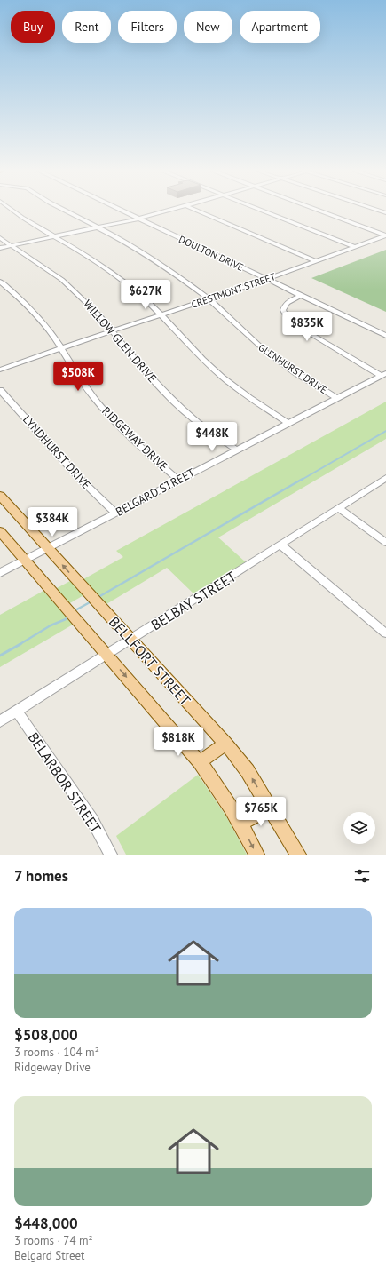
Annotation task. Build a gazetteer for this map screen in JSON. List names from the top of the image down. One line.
{"streets":{"main road":["BELLFORT STREET"],"street":["DOULTON DRIVE","CRESTMONT STREET","WILLOW GLEN DRIVE","GLENHURST DRIVE","RIDGEWAY DRIVE","LYNDHURST DRIVE","BELGARD STREET","BELBAY STREET","BELARBOR STREET"]},"crossings":[["DOULTON DRIVE","CRESTMONT STREET"],["CRESTMONT STREET","WILLOW GLEN DRIVE"],["CRESTMONT STREET","GLENHURST DRIVE"],["CRESTMONT STREET","RIDGEWAY DRIVE"],["WILLOW GLEN DRIVE","BELGARD STREET"],["GLENHURST DRIVE","BELGARD STREET"],["RIDGEWAY DRIVE","BELGARD STREET"],["LYNDHURST DRIVE","BELGARD STREET"],["BELGARD STREET","BELLFORT STREET"],["BELBAY STREET","BELLFORT STREET"],["BELBAY STREET","BELARBOR STREET"]],"page":{"chip":["Buy","Rent","Filters","New","Apartment"],"price":["$627K","$835K","$508K","$448K","$384K","$818K","$765K"],"heading":"7 homes","list":[{"name":"$508,000","note":"3 rooms · 104 m² · Ridgeway Drive"},{"name":"$448,000","note":"3 rooms · 74 m² · Belgard Street"}]}}
